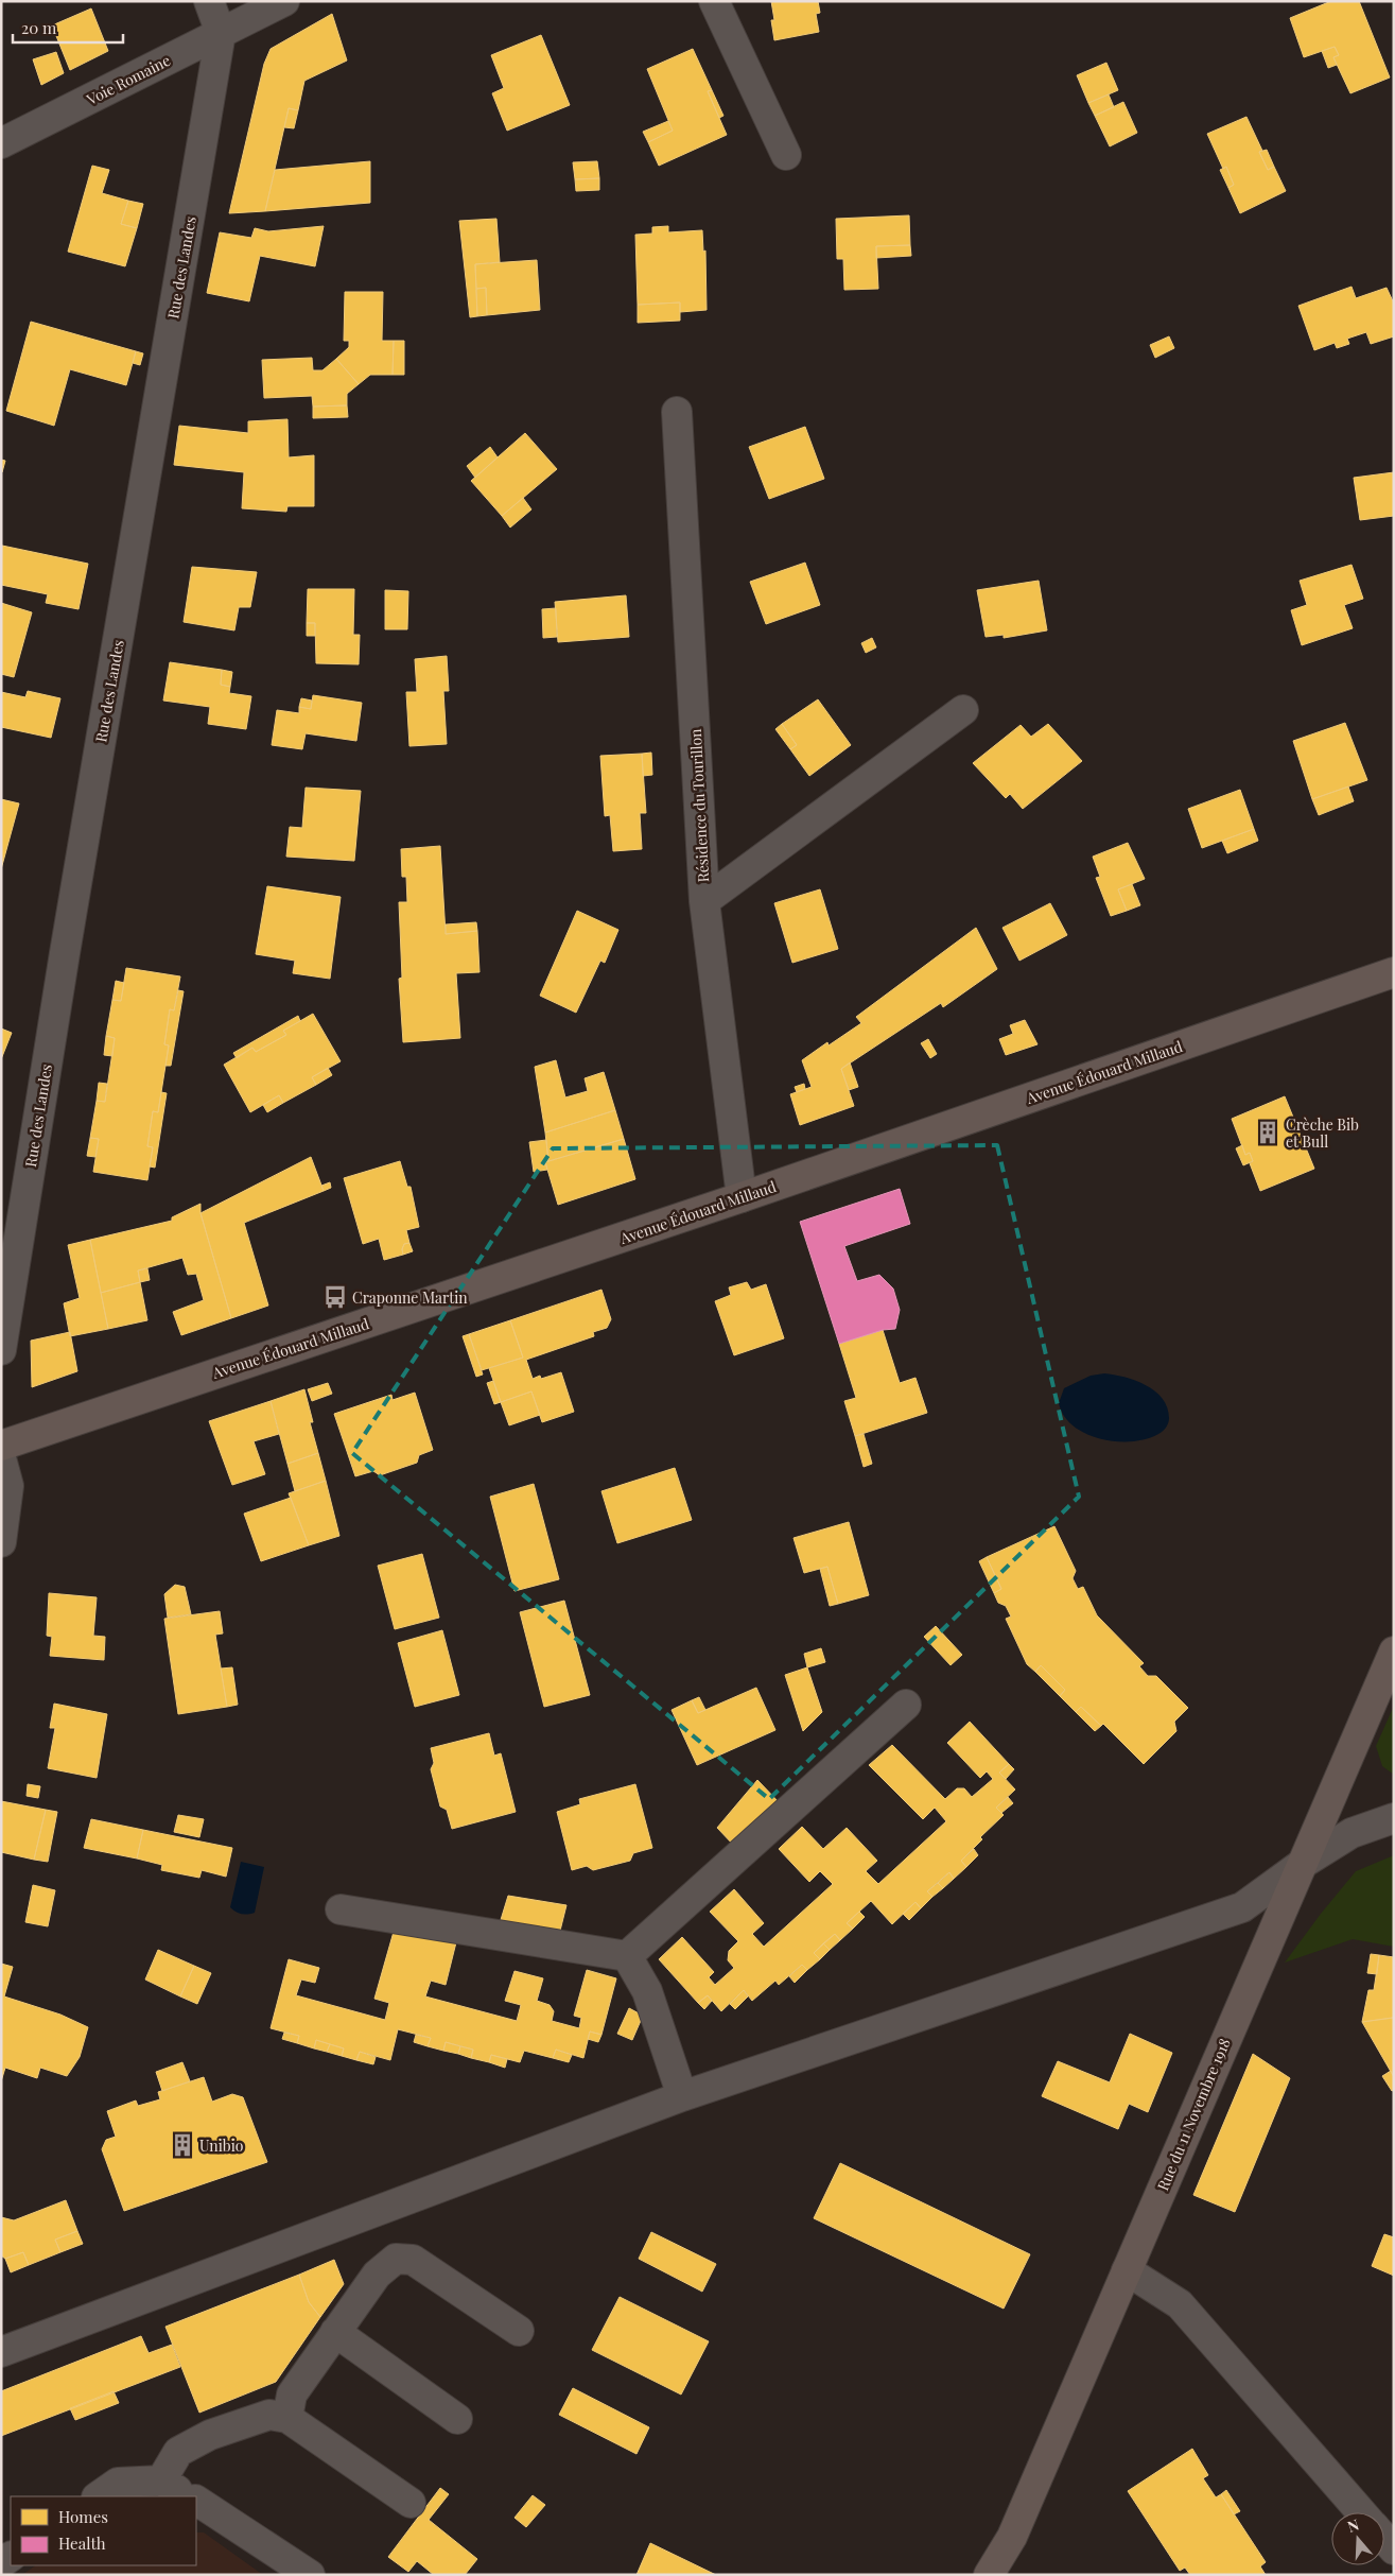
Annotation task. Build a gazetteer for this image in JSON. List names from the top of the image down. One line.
{"streets":{"main road":["Avenue Édouard Millaud","Rue du 11 Novembre 1918"],"street":["Voie Romaine","Rue des Landes","Résidence du Tourillon"]},"crossings":[["Voie Romaine","Rue des Landes"],["Résidence du Tourillon","Avenue Édouard Millaud"]],"places":{"building":["Crèche Bib et Bull","Unibio"],"bus stop":["Craponne Martin"]},"legend":["Homes","Health"],"scale_bar":"20 m","north":"top"}
